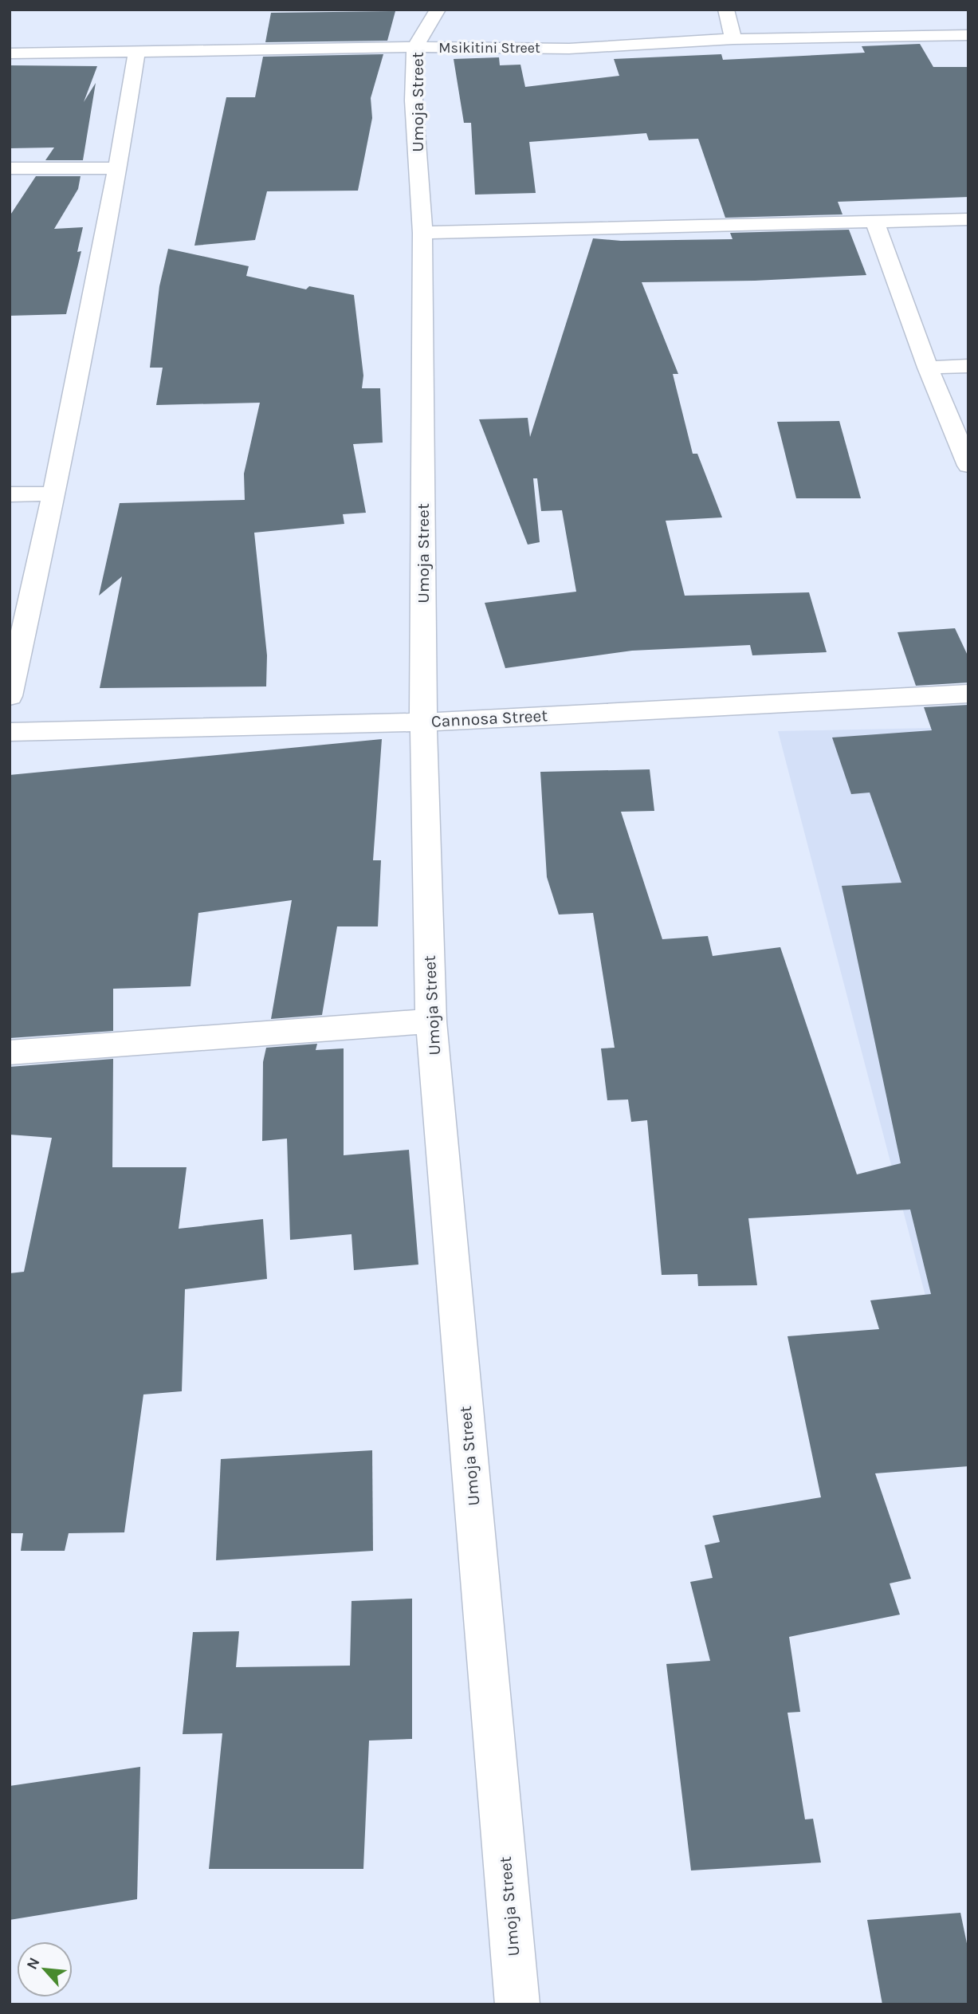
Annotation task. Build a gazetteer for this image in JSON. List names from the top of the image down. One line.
{"streets":{"street":["Msikitini Street","Umoja Street","Cannosa Street"]},"crossings":[["Msikitini Street","Umoja Street"],["Umoja Street","Cannosa Street"]],"north":"top left"}
